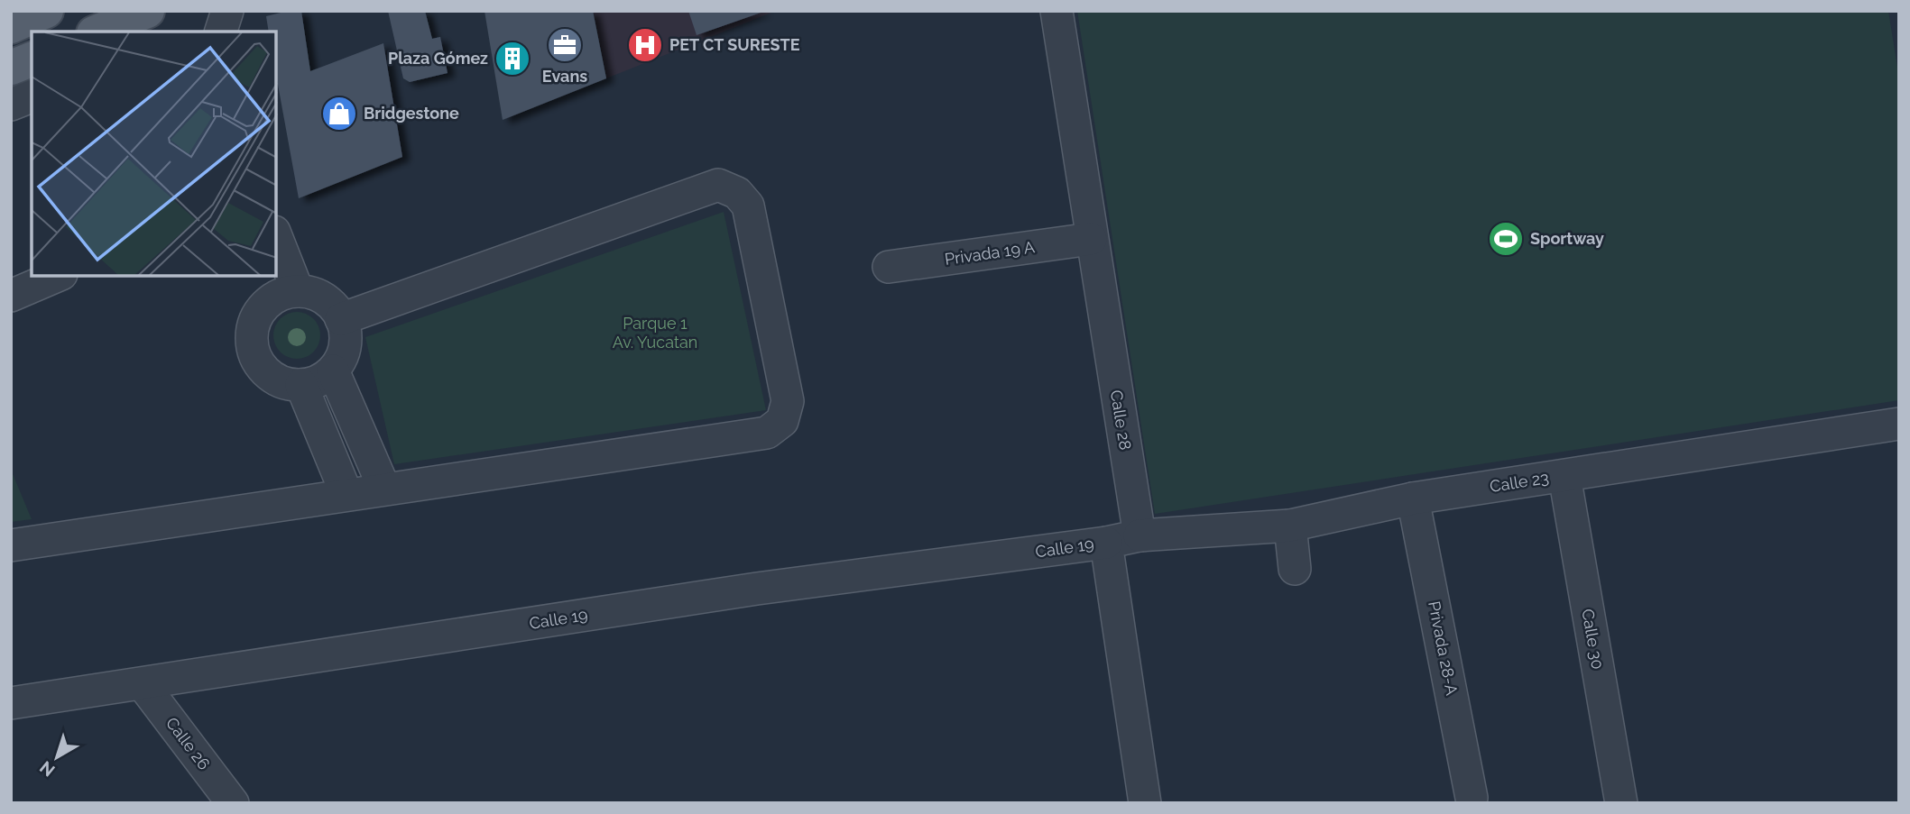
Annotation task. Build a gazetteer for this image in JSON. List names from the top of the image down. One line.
{"streets":{"street":["Privada 19 A","Calle 28","Calle 23","Calle 19","Calle 30","Privada 28-A","Calle 26"]},"crossings":[["Privada 19 A","Calle 28"],["Calle 28","Calle 23"],["Calle 23","Calle 30"],["Calle 23","Privada 28-A"],["Calle 19","Calle 26"]],"parks":["Parque 1 Av. Yucatan"],"places":{"office":["Evans"],"hospital":["PET CT SURESTE"],"building":["Plaza Gómez"],"shop":["Bridgestone"],"sports":["Sportway"]},"north":"bottom left"}
